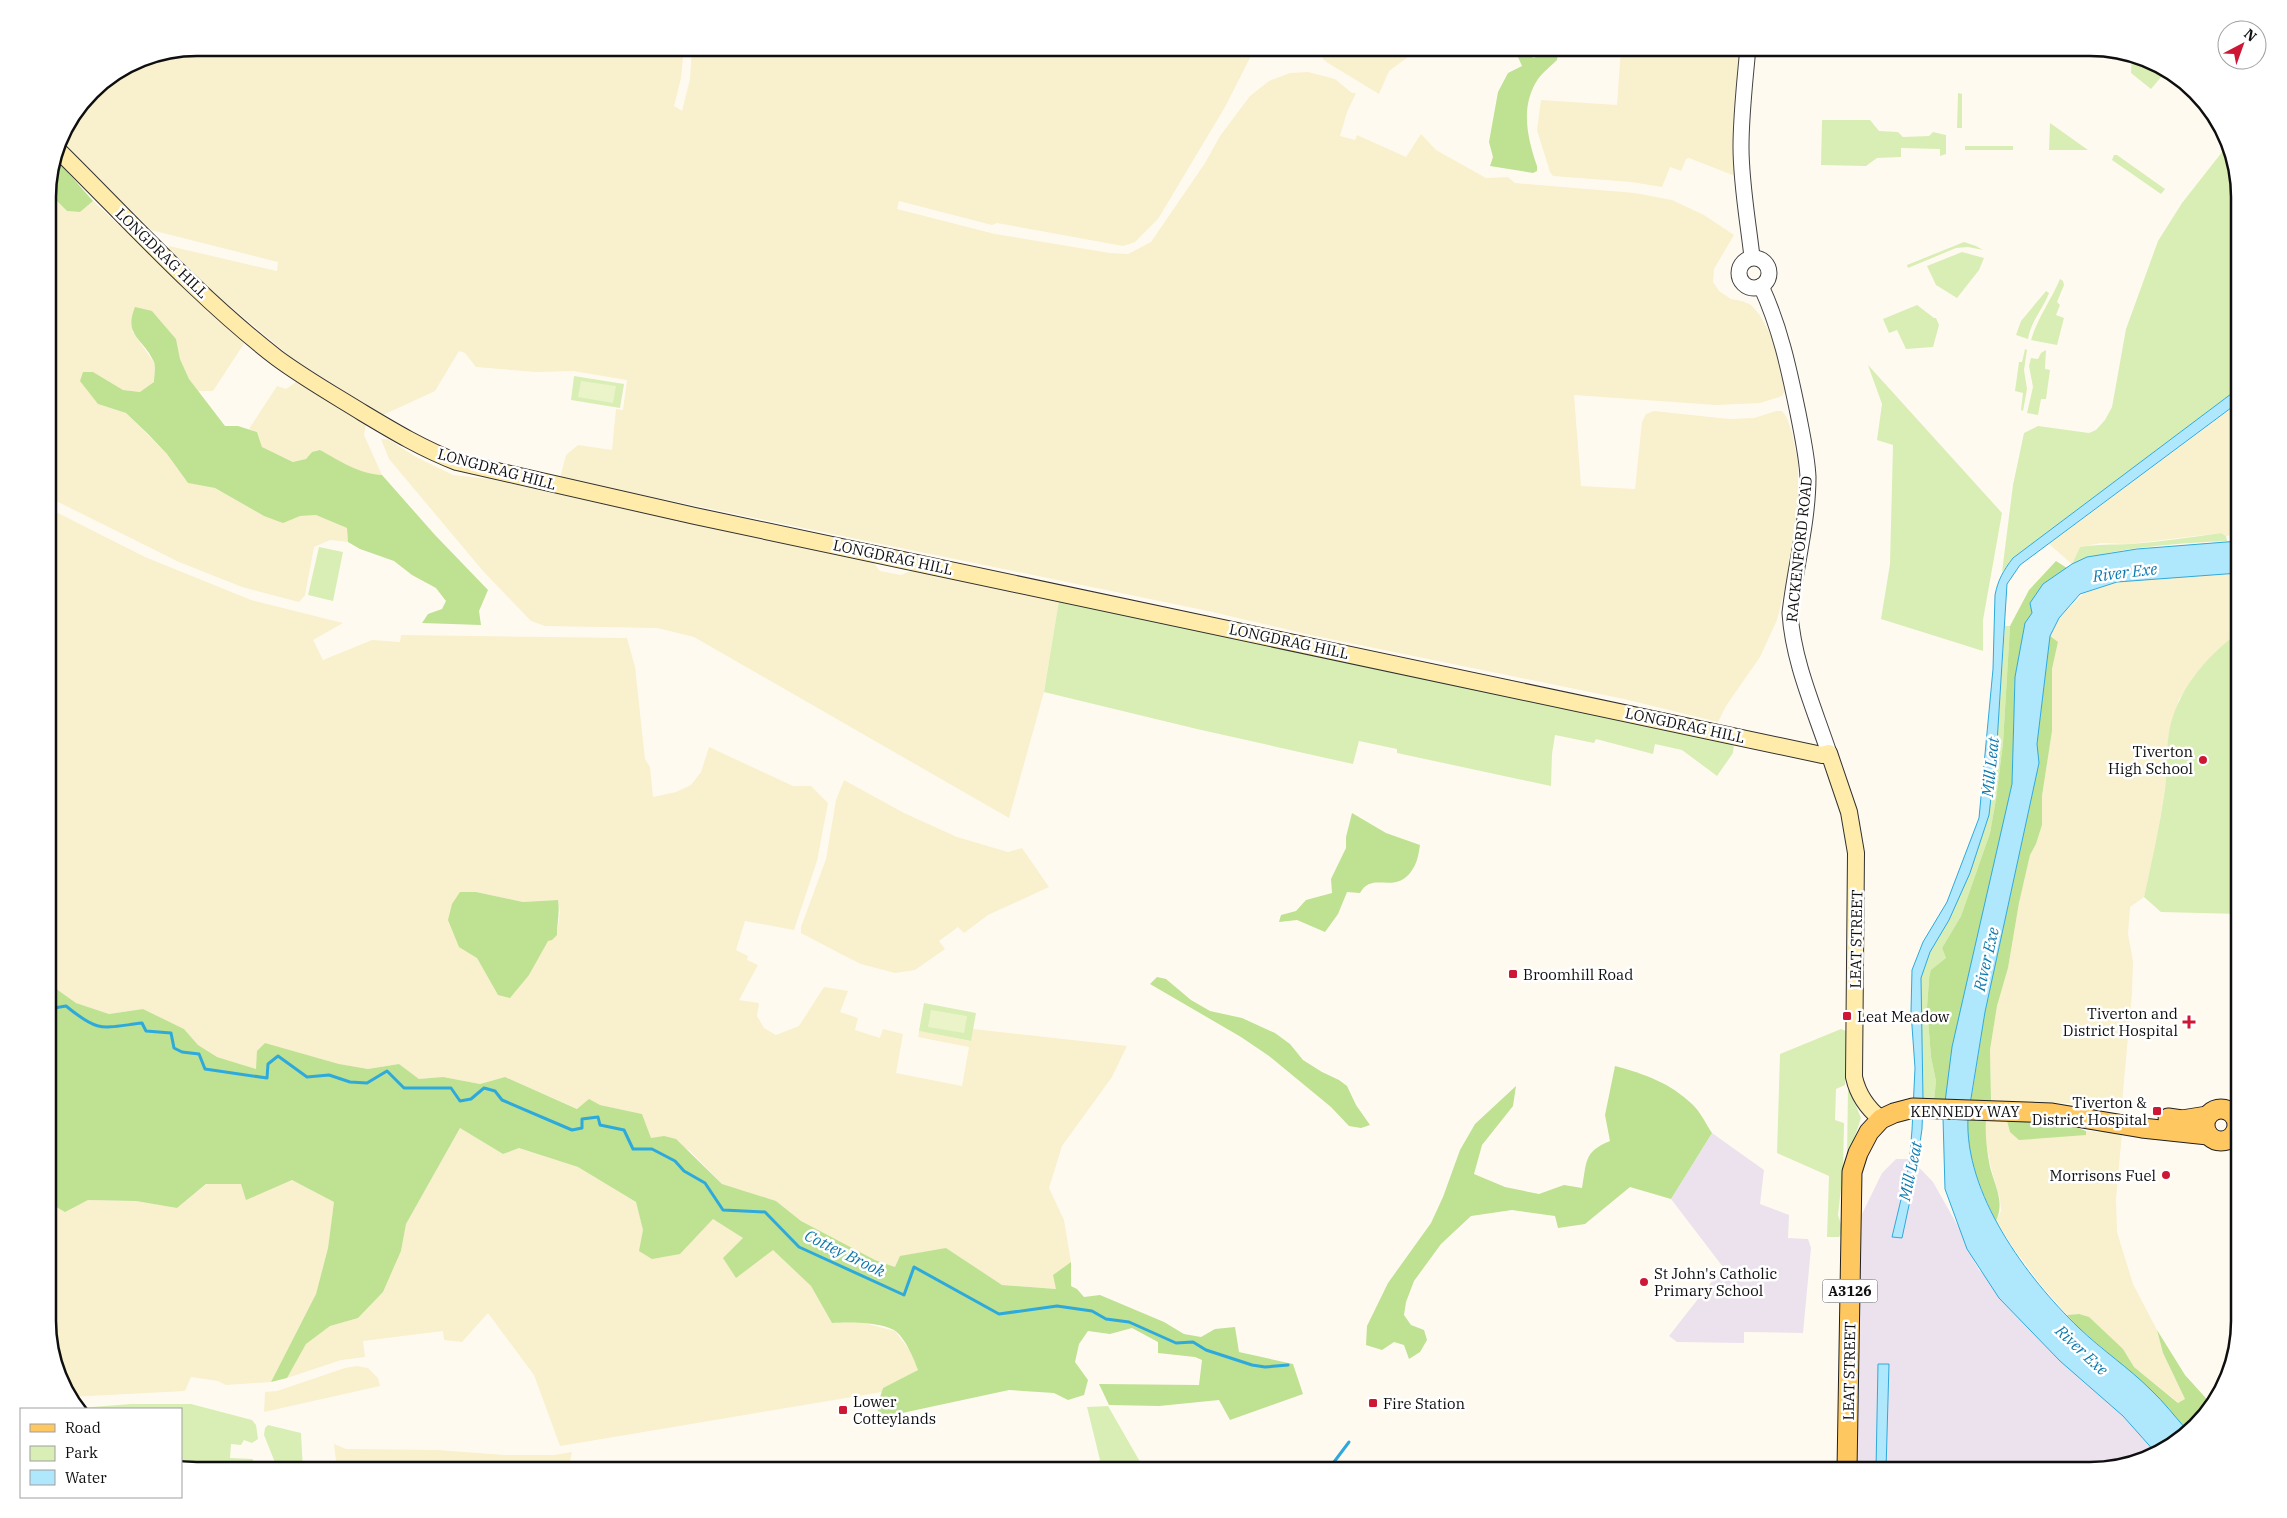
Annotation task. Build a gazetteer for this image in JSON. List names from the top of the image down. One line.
{"streets":{"main road":["LONGDRAG HILL","LEAT STREET","KENNEDY WAY","A3126"],"street":["RACKENFORD ROAD"]},"crossings":[["LONGDRAG HILL","RACKENFORD ROAD"],["LONGDRAG HILL","LEAT STREET"],["RACKENFORD ROAD","LEAT STREET"],["LEAT STREET","KENNEDY WAY"]],"water":["River Exe","Mill Leat","Cottey Brook"],"places":{"other":["Tiverton High School","Morrisons Fuel","St John's Catholic Primary School"],"transit":["Broomhill Road","Leat Meadow","Tiverton & District Hospital","Fire Station","Lower Cotteylands"],"health":["Tiverton and District Hospital"]},"legend":["Road","Park","Water"],"north":"top right"}
